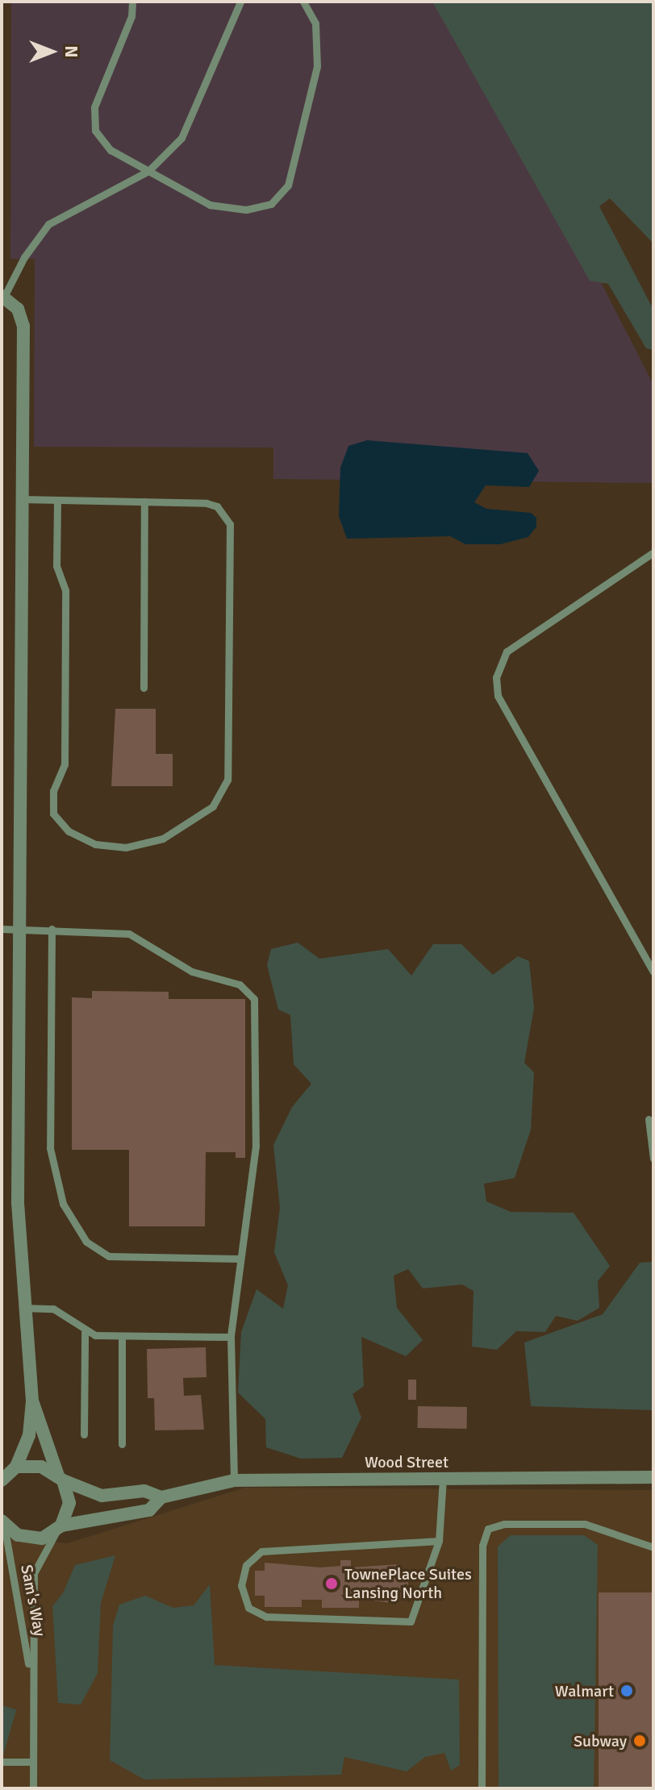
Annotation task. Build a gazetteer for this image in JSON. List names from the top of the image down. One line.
{"streets":{"street":["Wood Street"],"lane":["Sam's Way"]},"crossings":[["Wood Street","Sam's Way"]],"places":["TownePlace Suites Lansing North","Walmart","Subway"],"north":"right"}
